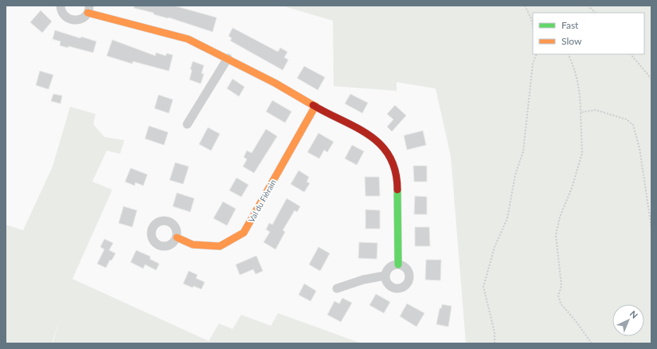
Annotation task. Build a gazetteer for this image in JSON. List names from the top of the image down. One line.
{"streets":{"street":["Val du Fièrain"]},"legend":["Fast","Slow"],"north":"top right"}
